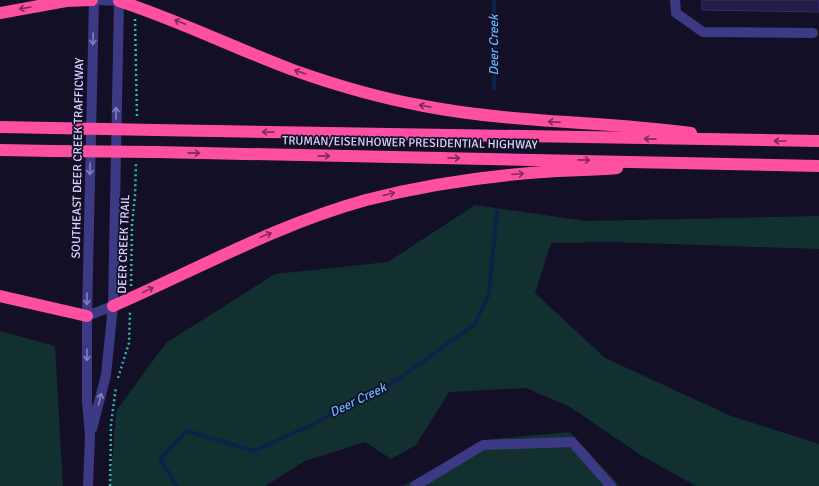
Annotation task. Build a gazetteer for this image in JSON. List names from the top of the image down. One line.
{"streets":{"highway":["TRUMAN/EISENHOWER PRESIDENTIAL HIGHWAY"],"street":["SOUTHEAST DEER CREEK TRAFFICWAY"],"path":["DEER CREEK TRAIL"]},"water":["Deer Creek"]}
